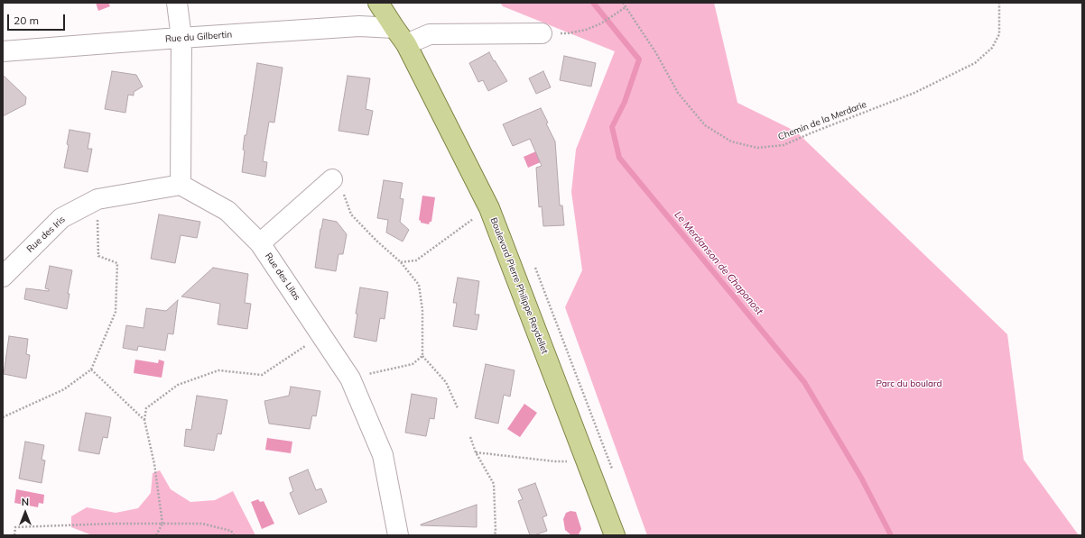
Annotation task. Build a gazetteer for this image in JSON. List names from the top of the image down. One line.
{"streets":{"main road":["Boulevard Pierre Philippe Reydellet"],"street":["Rue du Gilbertin","Rue des Iris","Rue des Lilas"],"path":["Chemin de la Merdarie"]},"crossings":[["Rue du Gilbertin","Boulevard Pierre Philippe Reydellet"],["Rue des Iris","Rue des Lilas"]],"water":["Le Merdanson de Chaponost"],"parks":["Parc du boulard"],"scale_bar":"20 m","north":"top"}
